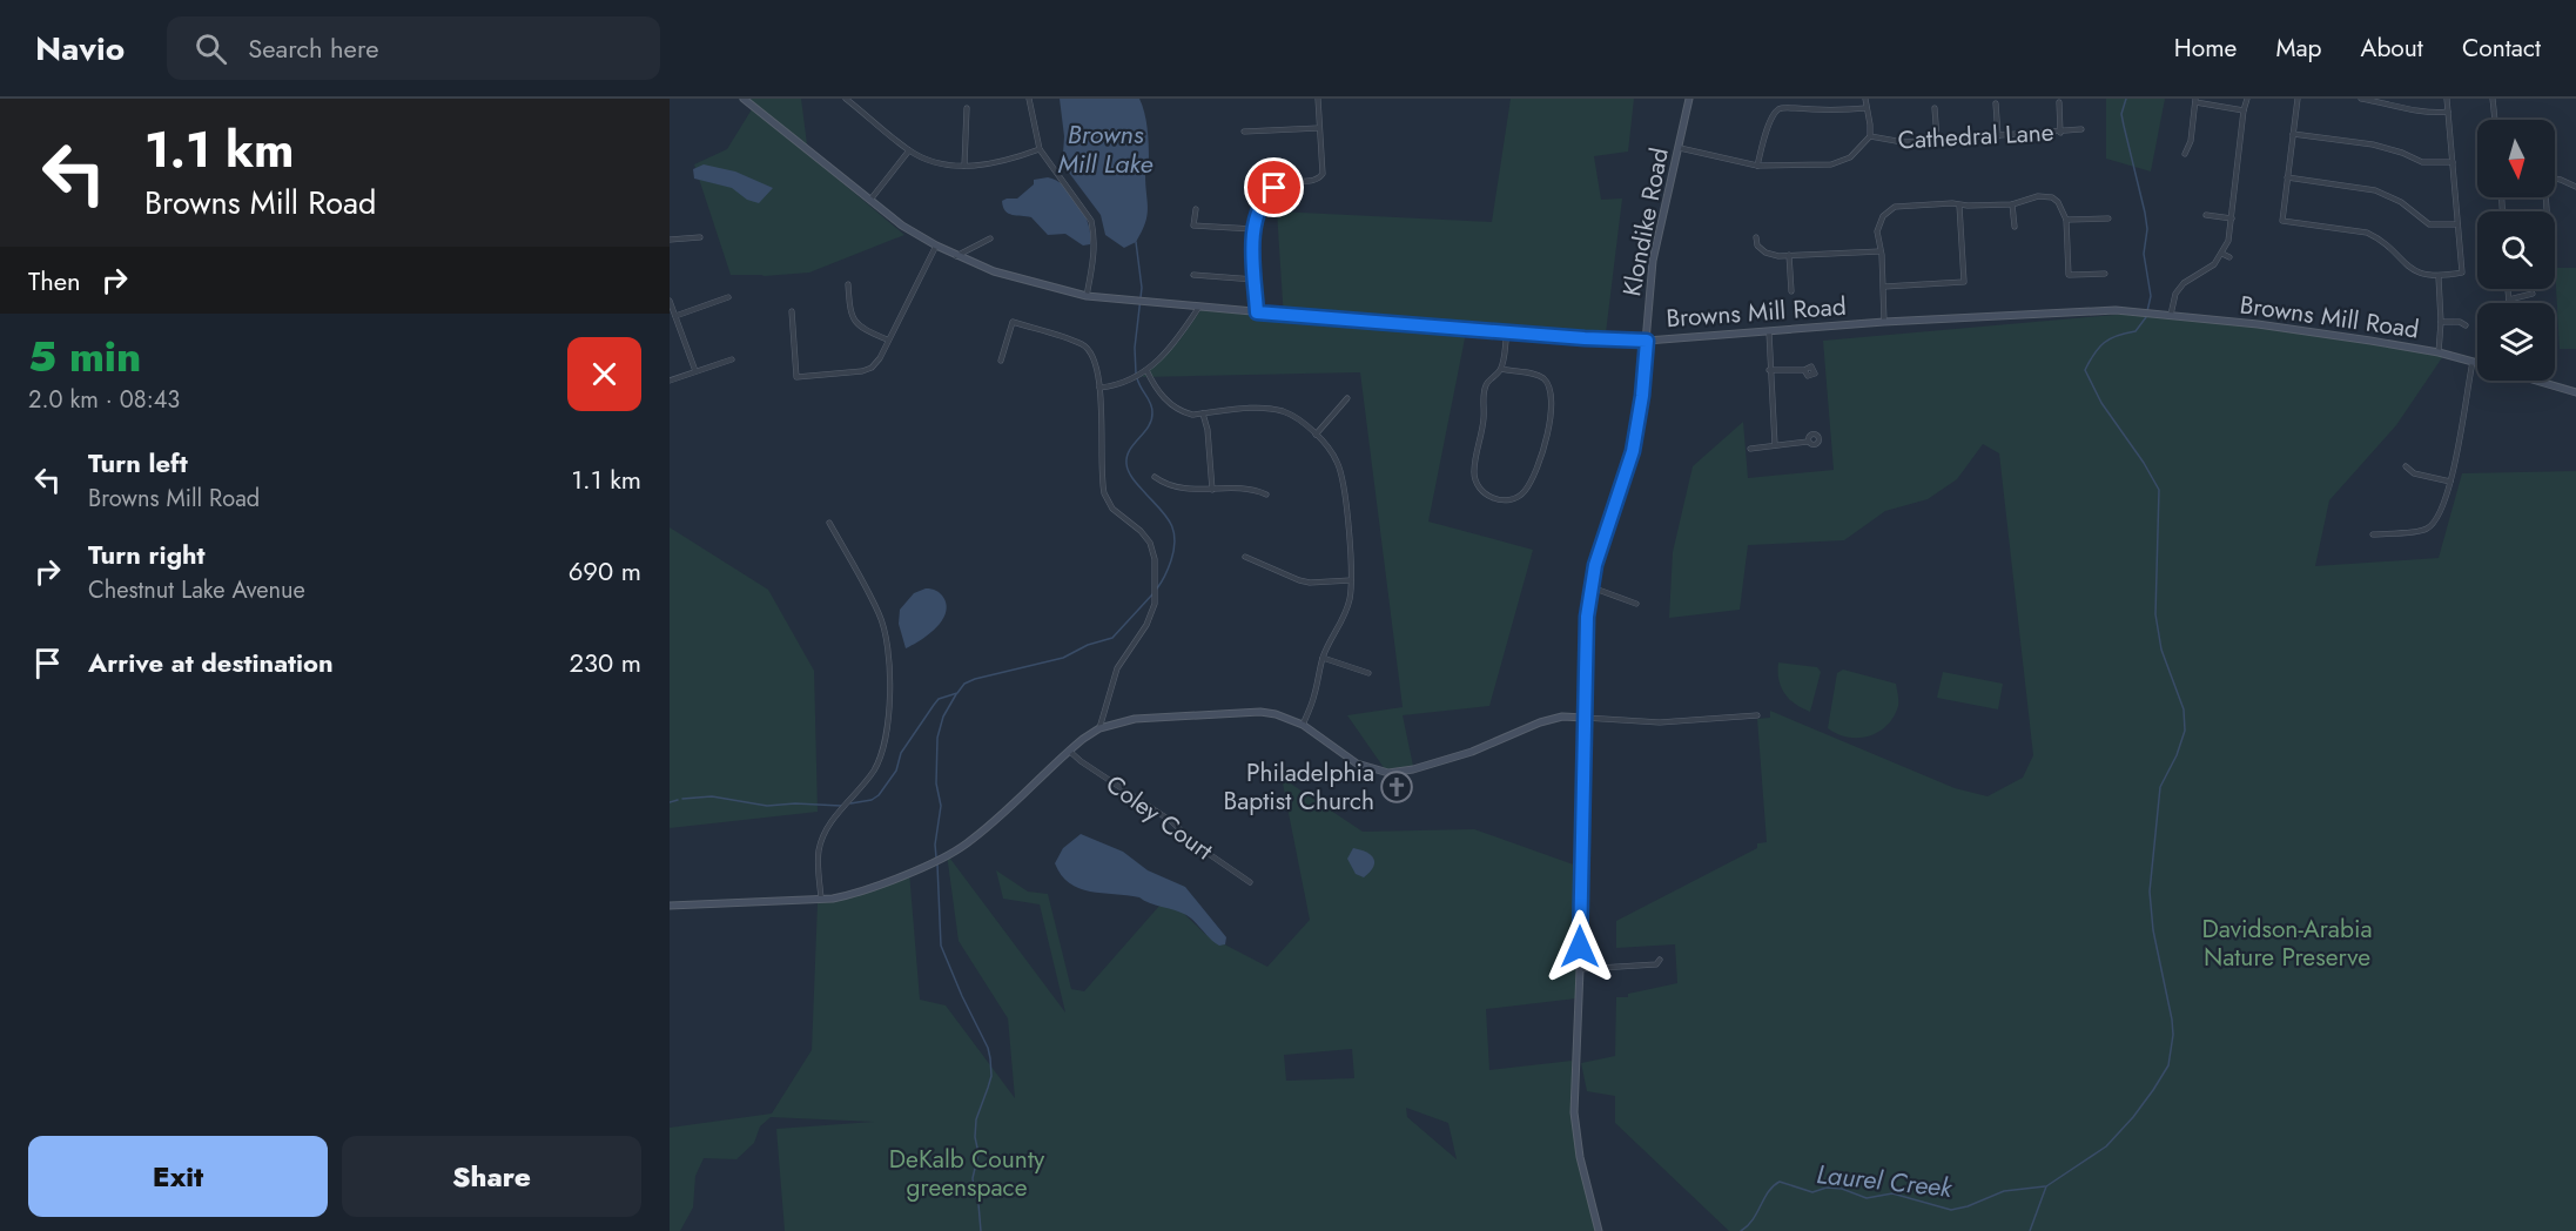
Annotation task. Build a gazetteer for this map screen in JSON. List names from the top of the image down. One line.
{"streets":{"main road":["Klondike Road","Browns Mill Road"],"street":["Cathedral Lane","Coley Court"]},"crossings":[["Klondike Road","Browns Mill Road"]],"water":["Browns Mill Lake","Laurel Creek"],"parks":["Davidson-Arabia Nature Preserve","DeKalb County greenspace"],"places":{"church":["Philadelphia Baptist Church"]},"north":"bottom","page":{"header":"Navio","search":"Search here","nav":["Home","Map","About","Contact"],"turn":["1.1 km","Browns Mill Road"],"then":"Then","heading":["5 min","2.0 km · 08:43"],"list":[{"name":"Turn left","note":"Browns Mill Road","value":"1.1 km"},{"name":"Turn right","note":"Chestnut Lake Avenue","value":"690 m"},{"name":"Arrive at destination","value":"230 m"}],"buttons":["Exit","Share"]}}
